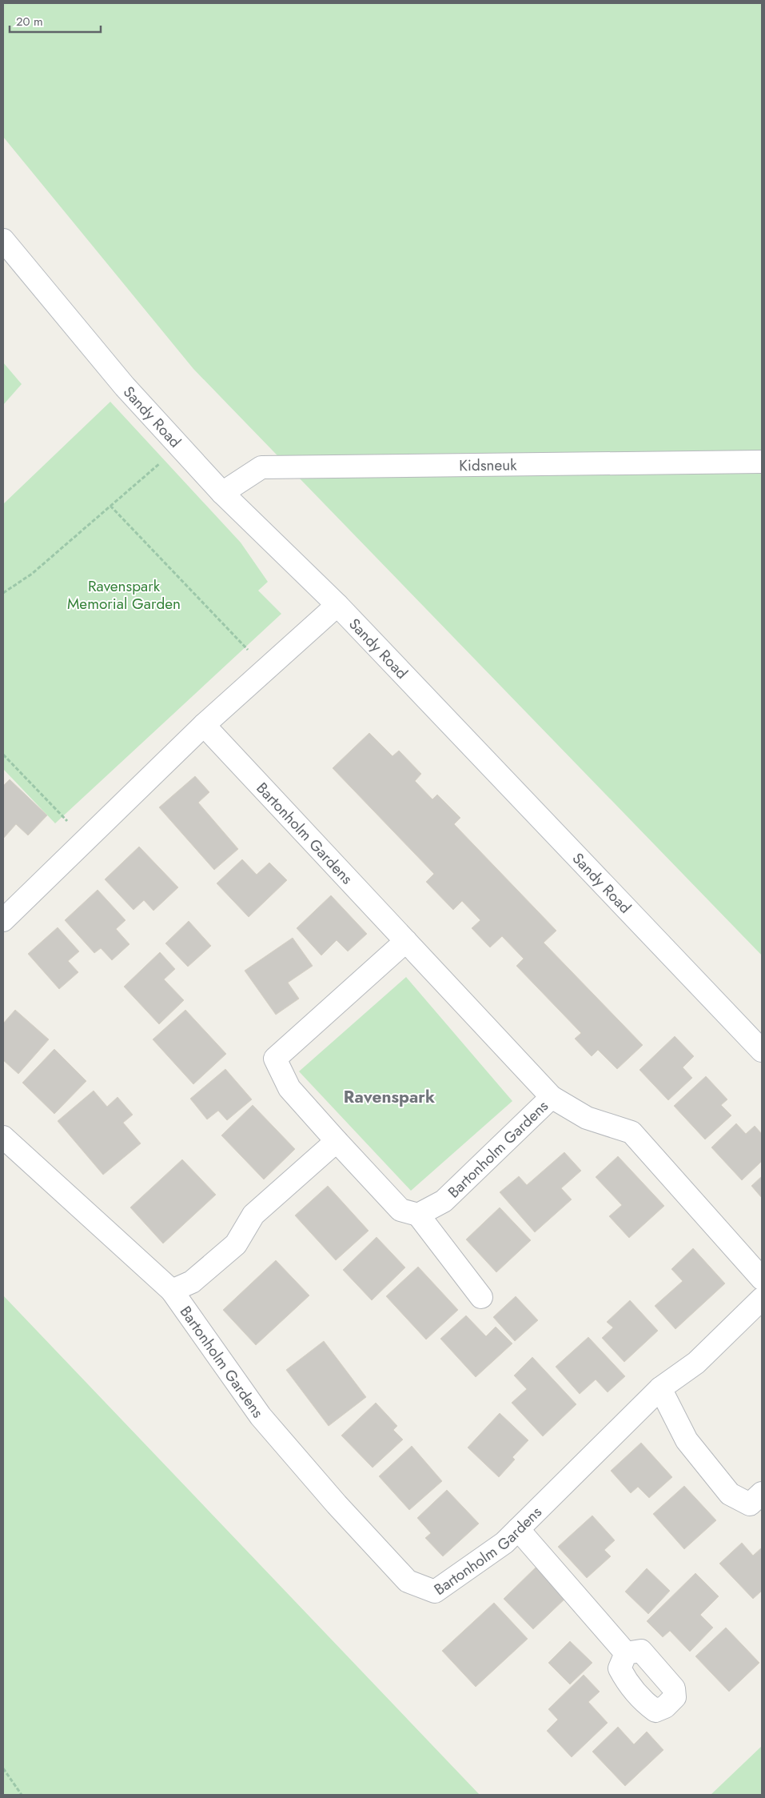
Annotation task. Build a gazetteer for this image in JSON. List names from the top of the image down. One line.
{"streets":{"street":["Sandy Road","Kidsneuk","Bartonholm Gardens"]},"crossings":[["Sandy Road","Kidsneuk"]],"districts":["Ravenspark"],"parks":["Ravenspark Memorial Garden"],"scale_bar":"20 m"}
